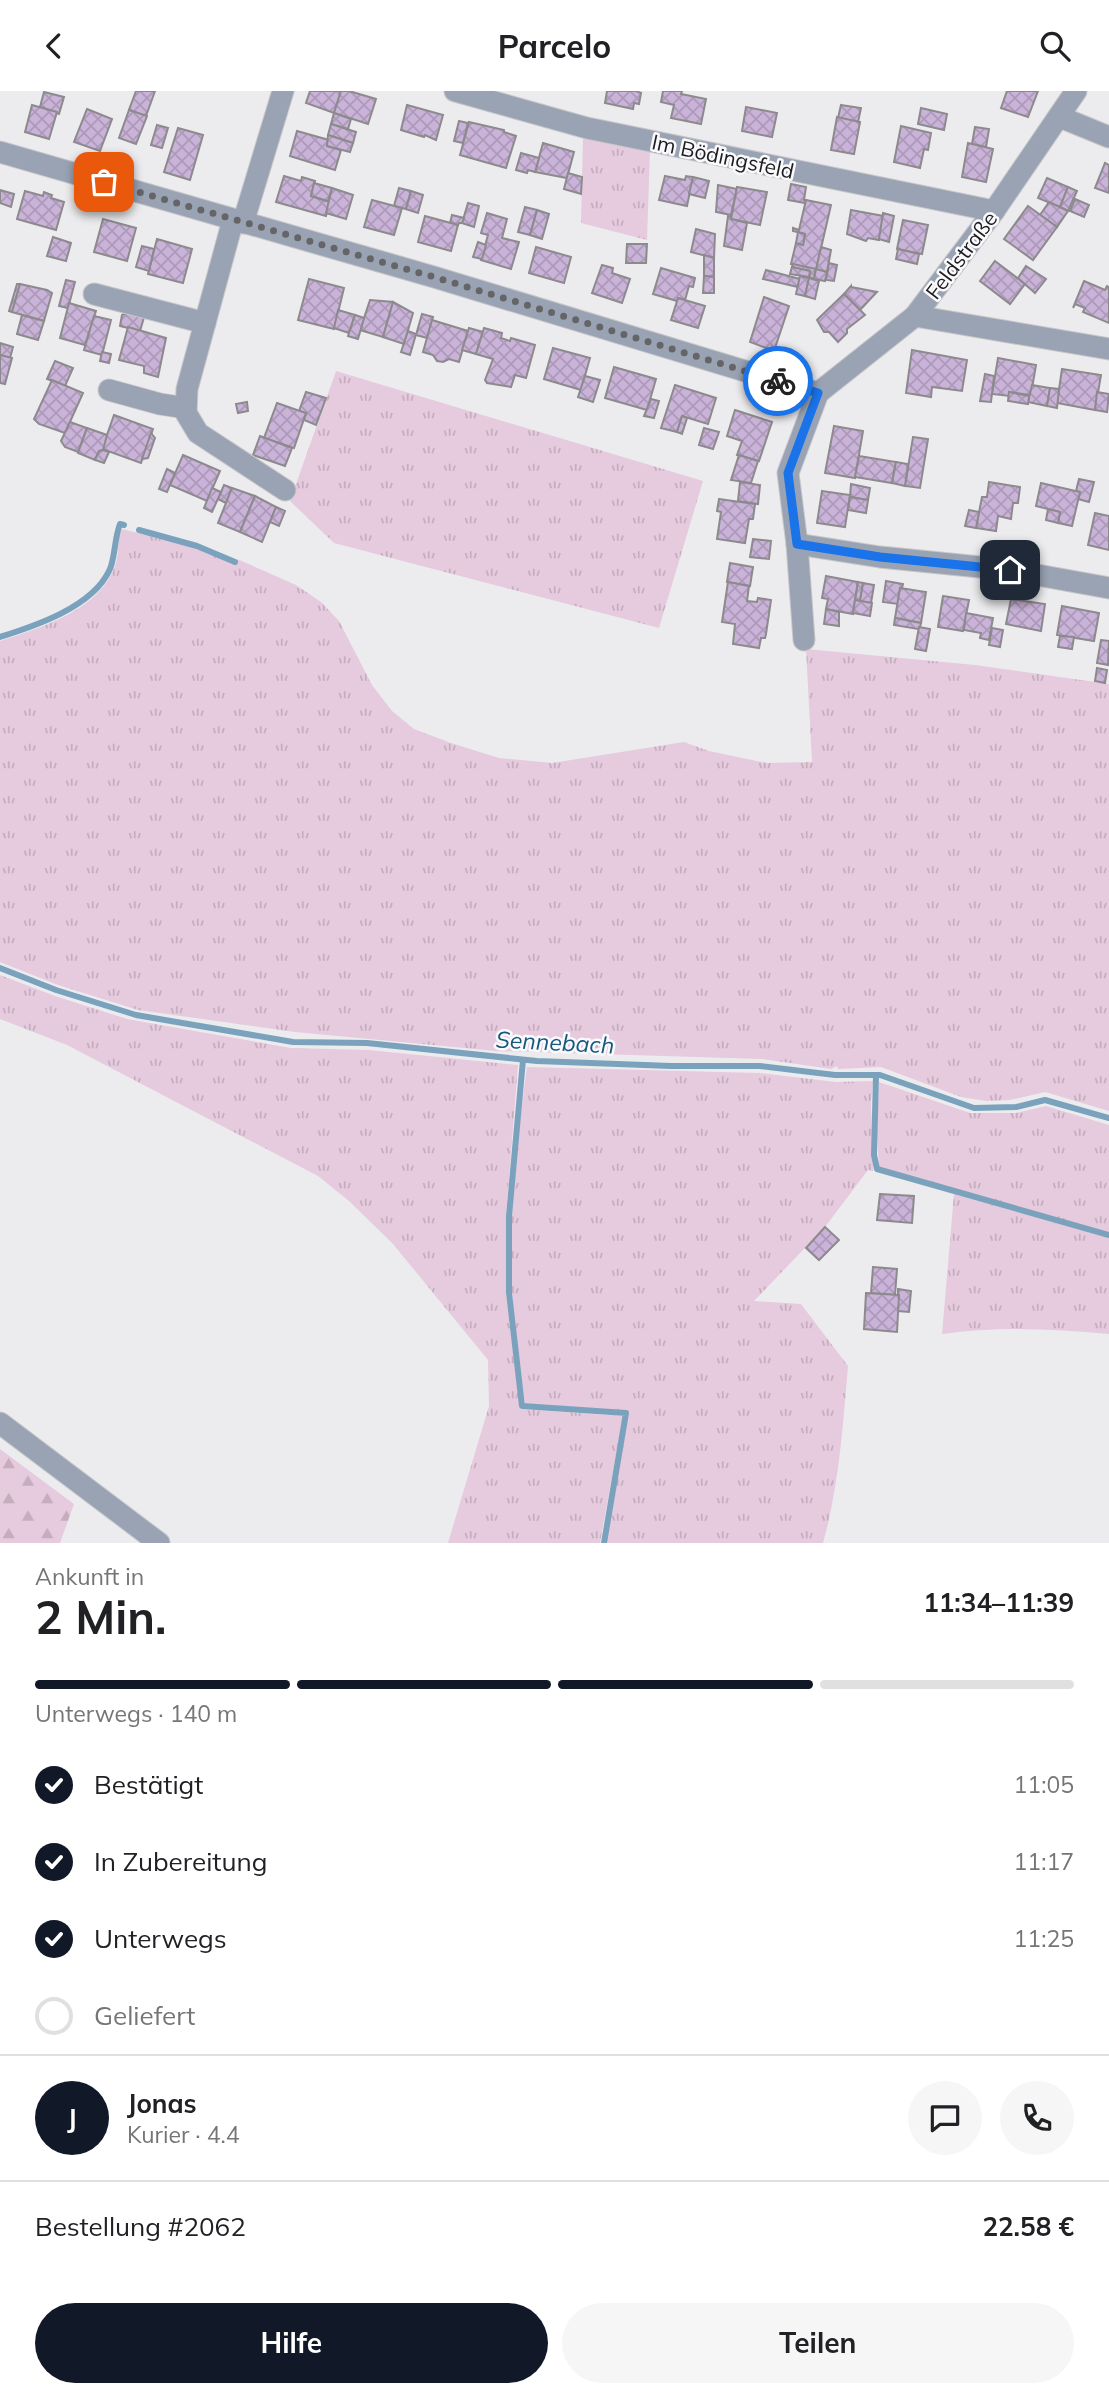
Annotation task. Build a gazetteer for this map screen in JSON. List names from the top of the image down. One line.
{"streets":{"street":["Im Bödingsfeld","Feldstraße"]},"crossings":[["Im Bödingsfeld","Feldstraße"]],"water":["Sennebach"],"page":{"header":"Parcelo","heading":["2 Min.","Ankunft in","11:34–11:39"],"panel":["Jonas","Kurier · 4.4","Bestellung #2062","22.58 €"],"bar":"Unterwegs · 140 m","list":[["Bestätigt","11:05"],["In Zubereitung","11:17"],["Unterwegs","11:25"],"Geliefert"],"round":"J","buttons":["Hilfe","Teilen"]}}
